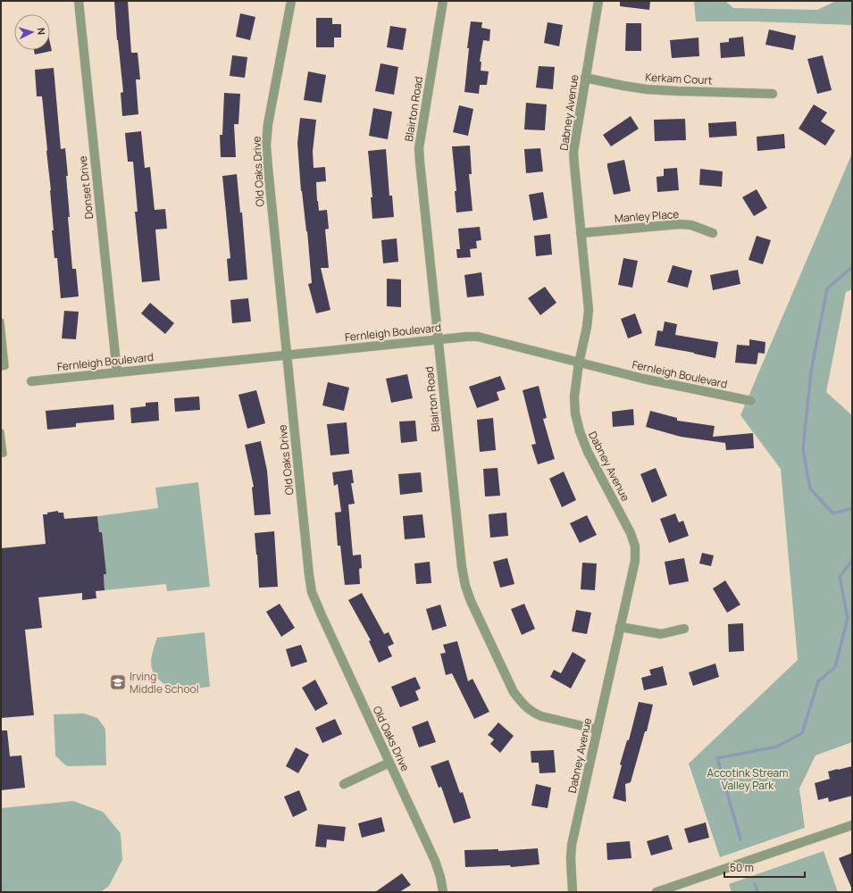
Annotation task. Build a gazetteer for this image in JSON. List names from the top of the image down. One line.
{"streets":{"street":["Kerkam Court","Blairton Road","Dabney Avenue","Old Oaks Drive","Donset Drive","Manley Place","Fernleigh Boulevard"]},"crossings":[["Kerkam Court","Dabney Avenue"],["Blairton Road","Dabney Avenue"],["Blairton Road","Fernleigh Boulevard"],["Dabney Avenue","Manley Place"],["Dabney Avenue","Fernleigh Boulevard"],["Old Oaks Drive","Fernleigh Boulevard"],["Donset Drive","Fernleigh Boulevard"]],"parks":["Accotink Stream Valley Park"],"places":{"school or university":["Irving Middle School"]},"scale_bar":"50 m","north":"right"}
